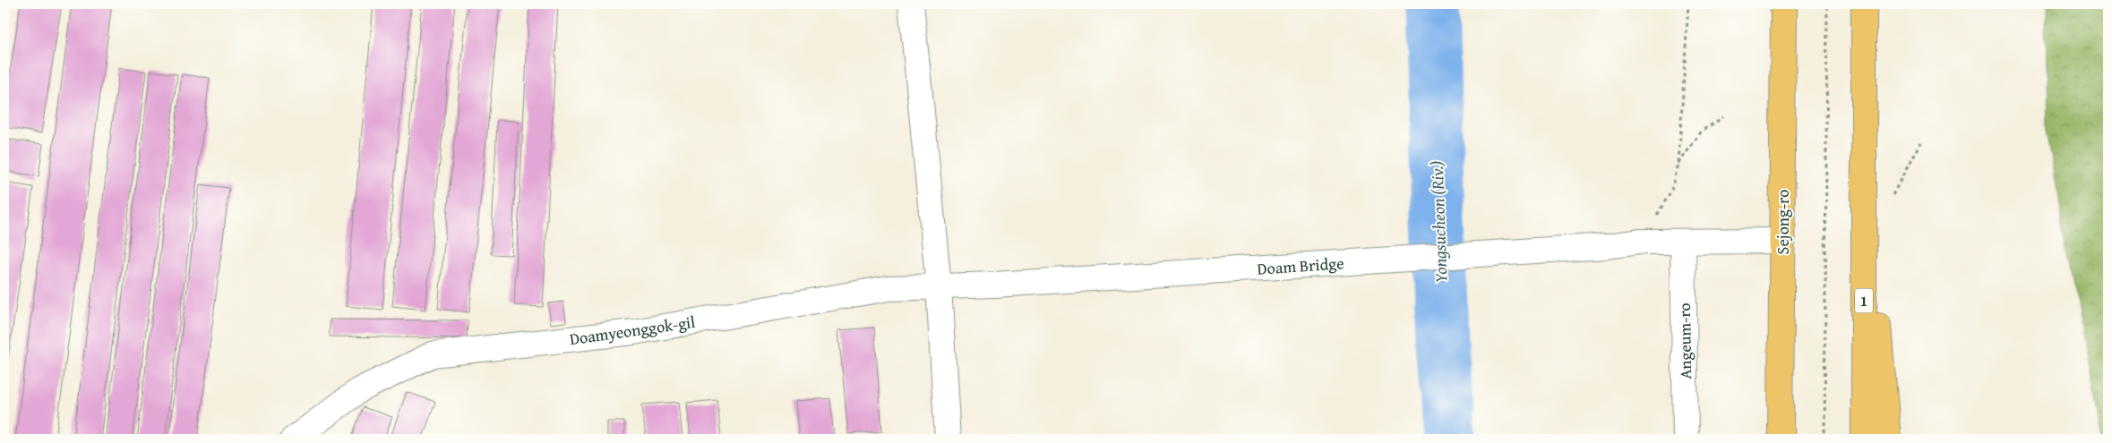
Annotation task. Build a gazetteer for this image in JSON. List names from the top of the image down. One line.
{"streets":{"highway":["Sejong-ro","1"],"street":["Doam Bridge","Doamyeonggok-gil","Angeum-ro"]},"crossings":[["Sejong-ro","Doam Bridge"],["Doam Bridge","Doamyeonggok-gil"],["Doam Bridge","Angeum-ro"]],"water":["Yongsucheon (Riv.)"]}
